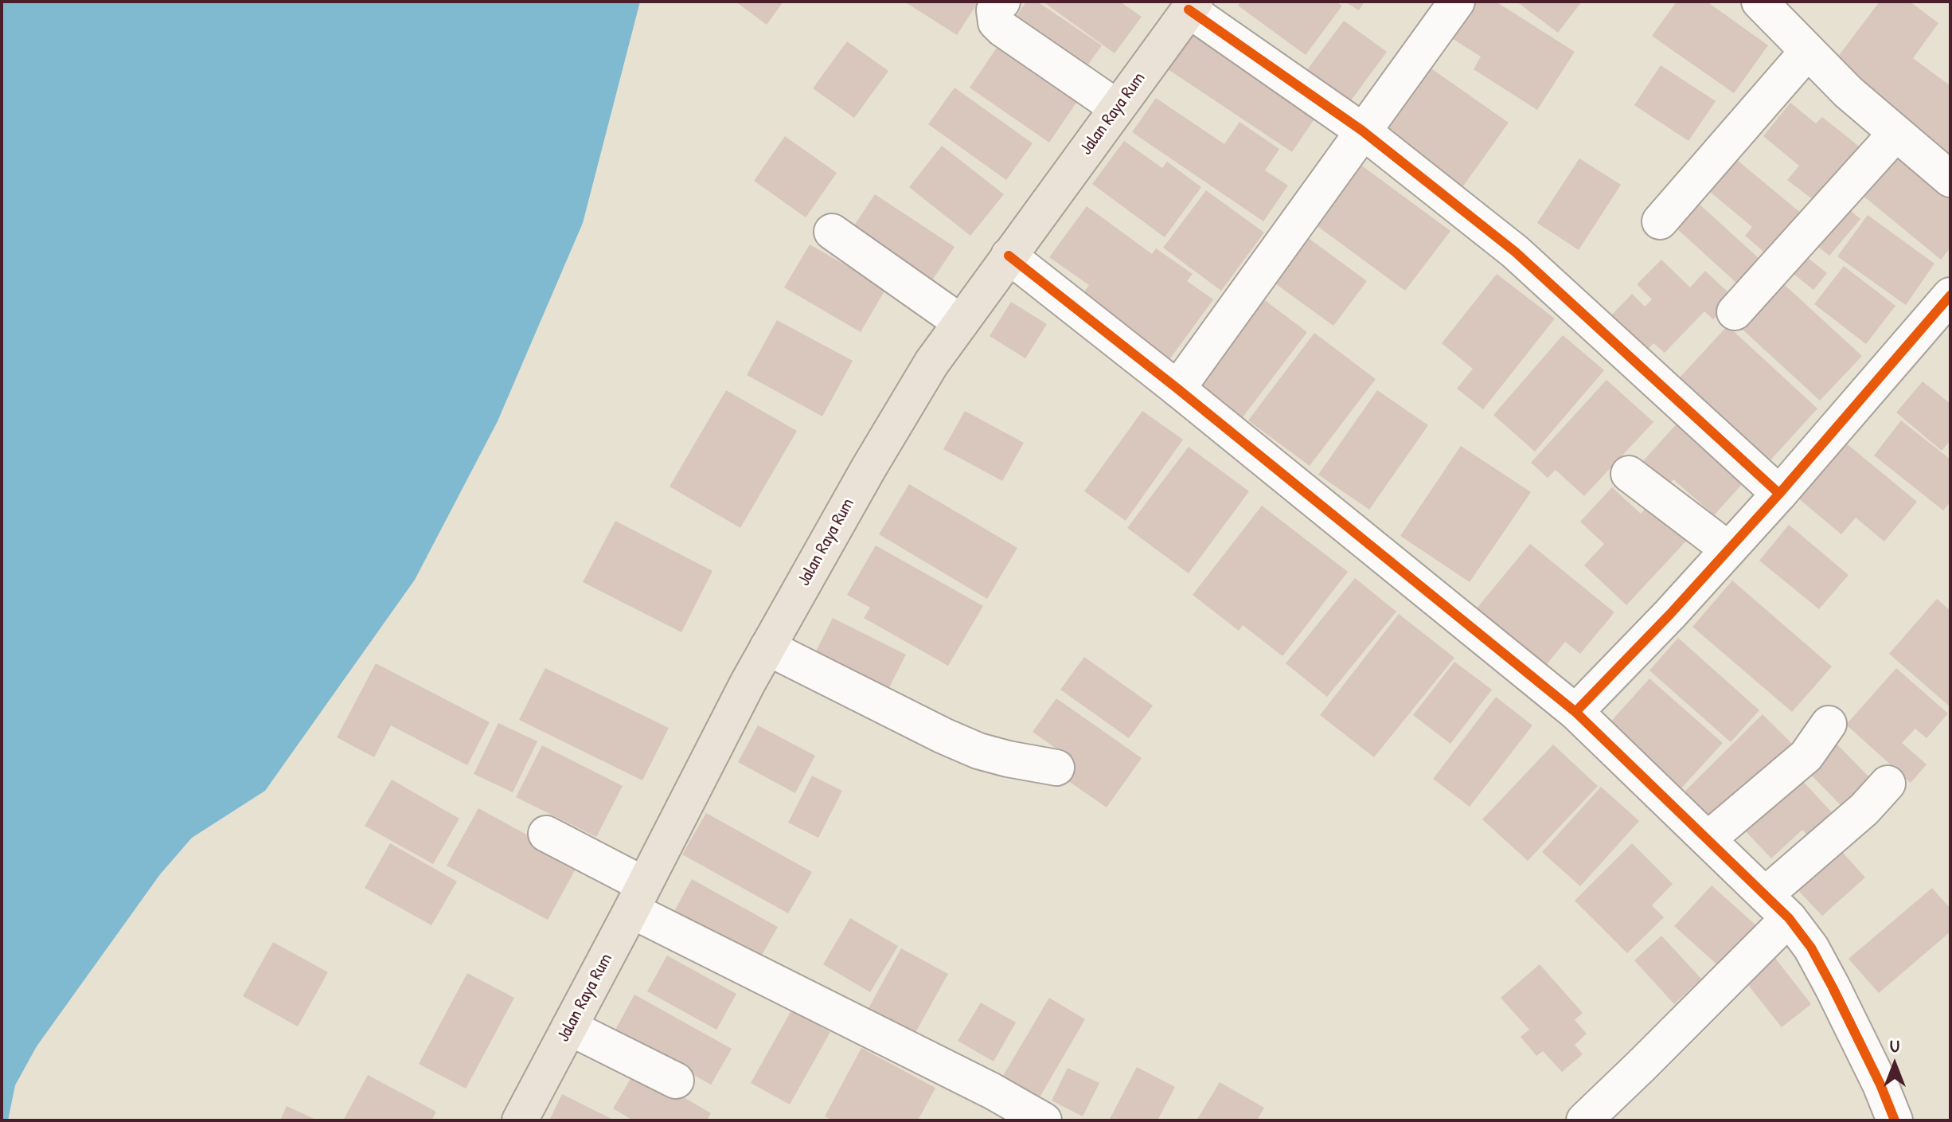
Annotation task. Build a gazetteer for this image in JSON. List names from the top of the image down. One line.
{"streets":{"highway":["Jalan Raya Rum"]},"north":"top"}
